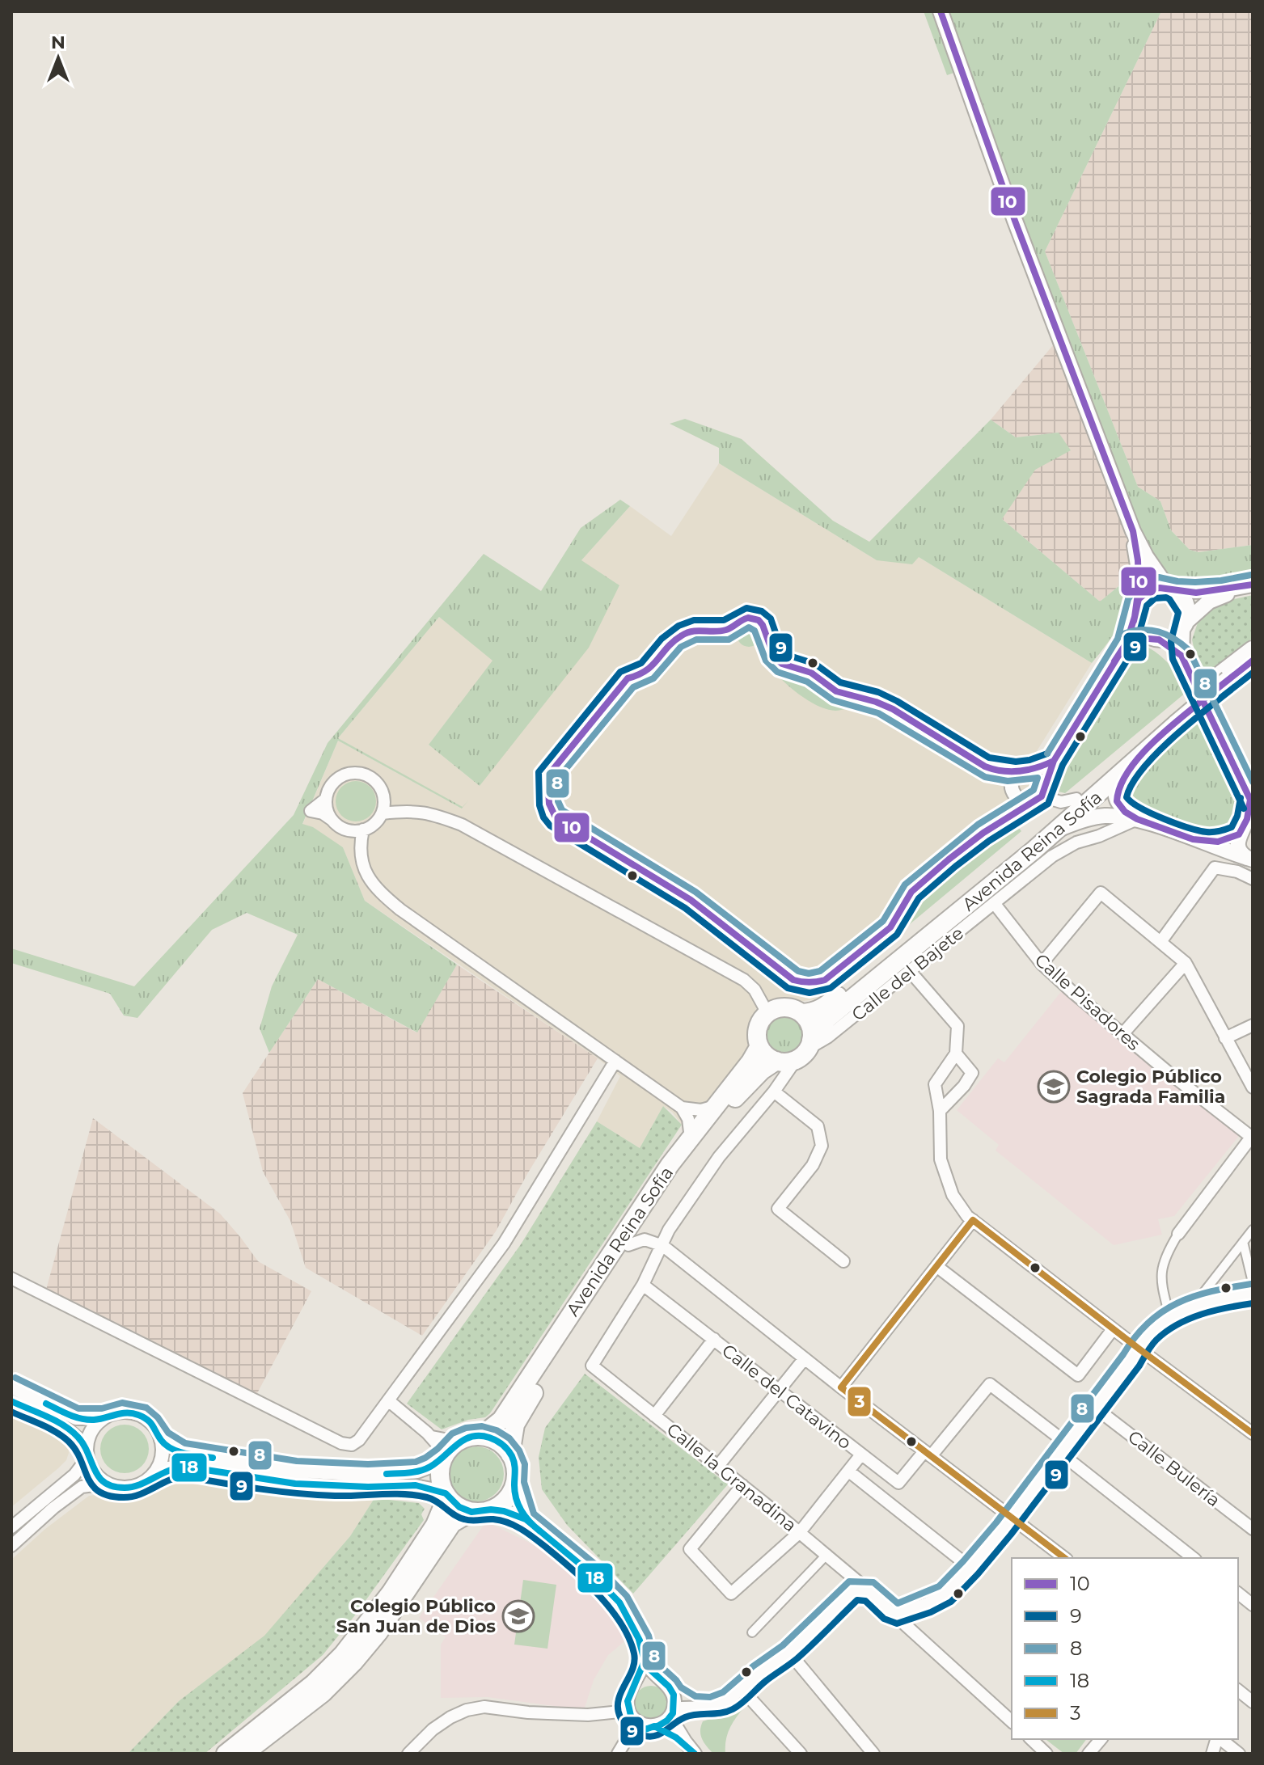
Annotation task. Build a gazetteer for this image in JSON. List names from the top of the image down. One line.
{"streets":{"main road":["Avenida Reina Sofía"],"street":["Calle del Bajete","Calle Pisadores","Calle del Catavino","Calle Bulería","Calle la Granadina"]},"crossings":[["Avenida Reina Sofía","Calle del Bajete"],["Calle del Bajete","Calle Pisadores"],["Calle del Bajete","Calle del Catavino"],["Calle del Bajete","Calle la Granadina"]],"places":{"school or university":["Colegio Público Sagrada Familia","Colegio Público San Juan de Dios"]},"lines":["transit line 10","transit line 8","transit line 9","transit line 3","transit line 18"],"legend":["10","9","8","18","3"],"north":"top"}
